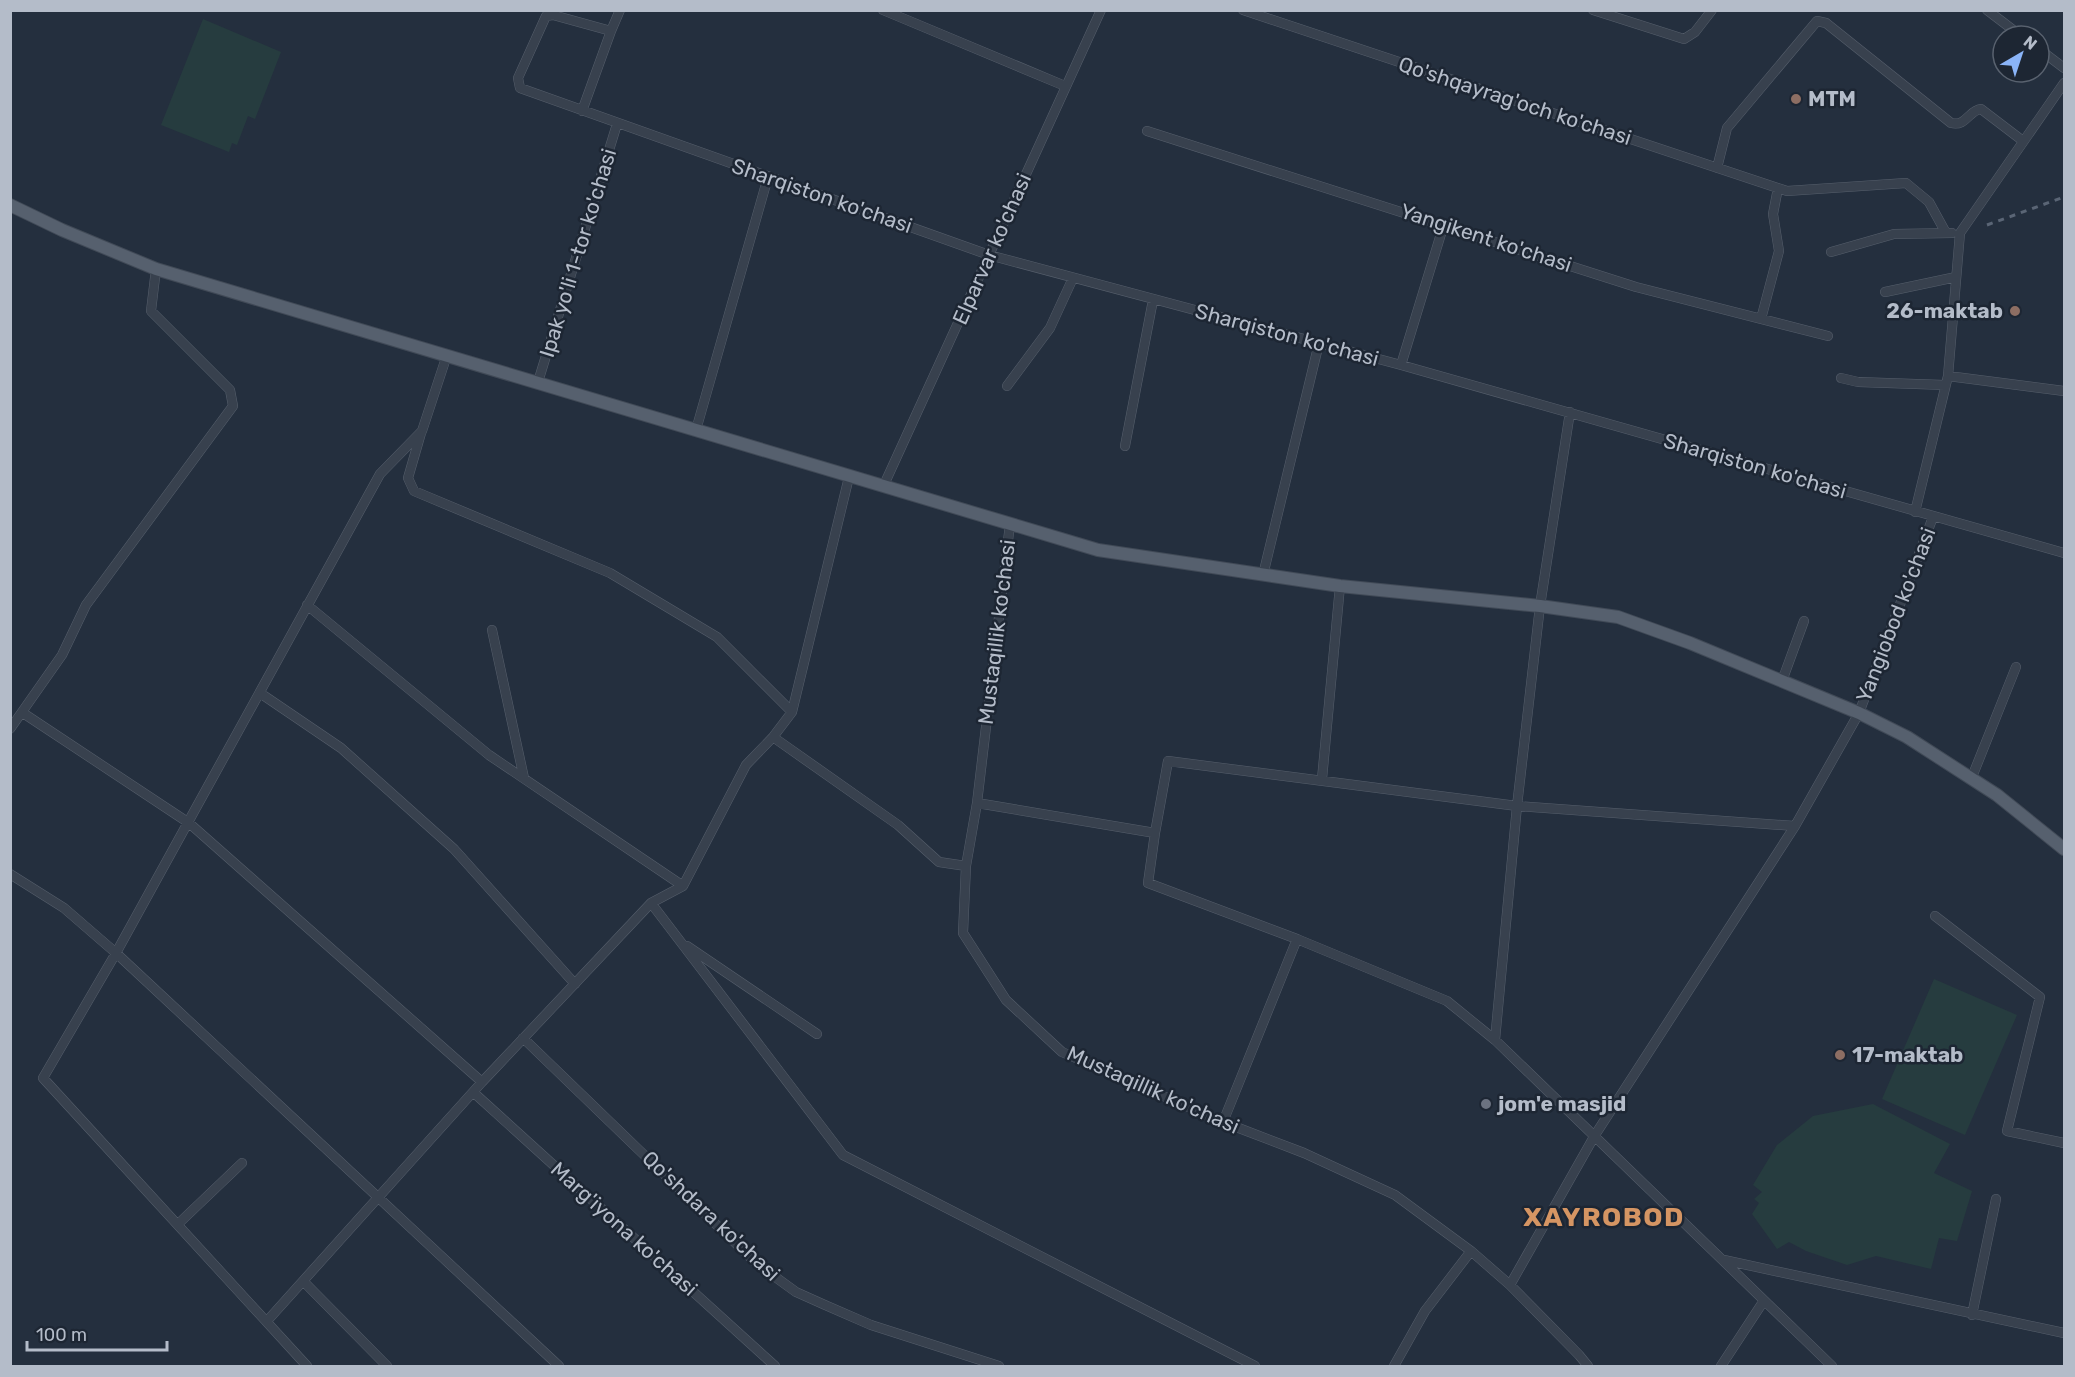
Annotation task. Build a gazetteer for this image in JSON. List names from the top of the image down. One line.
{"streets":{"street":["Qo'shqayrag'och ko'chasi","Sharqiston ko'chasi","Yangikent ko'chasi","Elparvar ko'chasi","Ipak yo'li 1-tor ko'chasi","Yangiobod ko'chasi","Mustaqillik ko'chasi","Qo'shdara ko'chasi","Marg'iyona ko'chasi"]},"crossings":[["Sharqiston ko'chasi","Elparvar ko'chasi"],["Sharqiston ko'chasi","Ipak yo'li 1-tor ko'chasi"],["Sharqiston ko'chasi","Yangiobod ko'chasi"],["Yangiobod ko'chasi","Mustaqillik ko'chasi"]],"districts":["XAYROBOD"],"places":["MTM","26-maktab","17-maktab","jom'e masjid"],"scale_bar":"100 m","north":"top right"}
